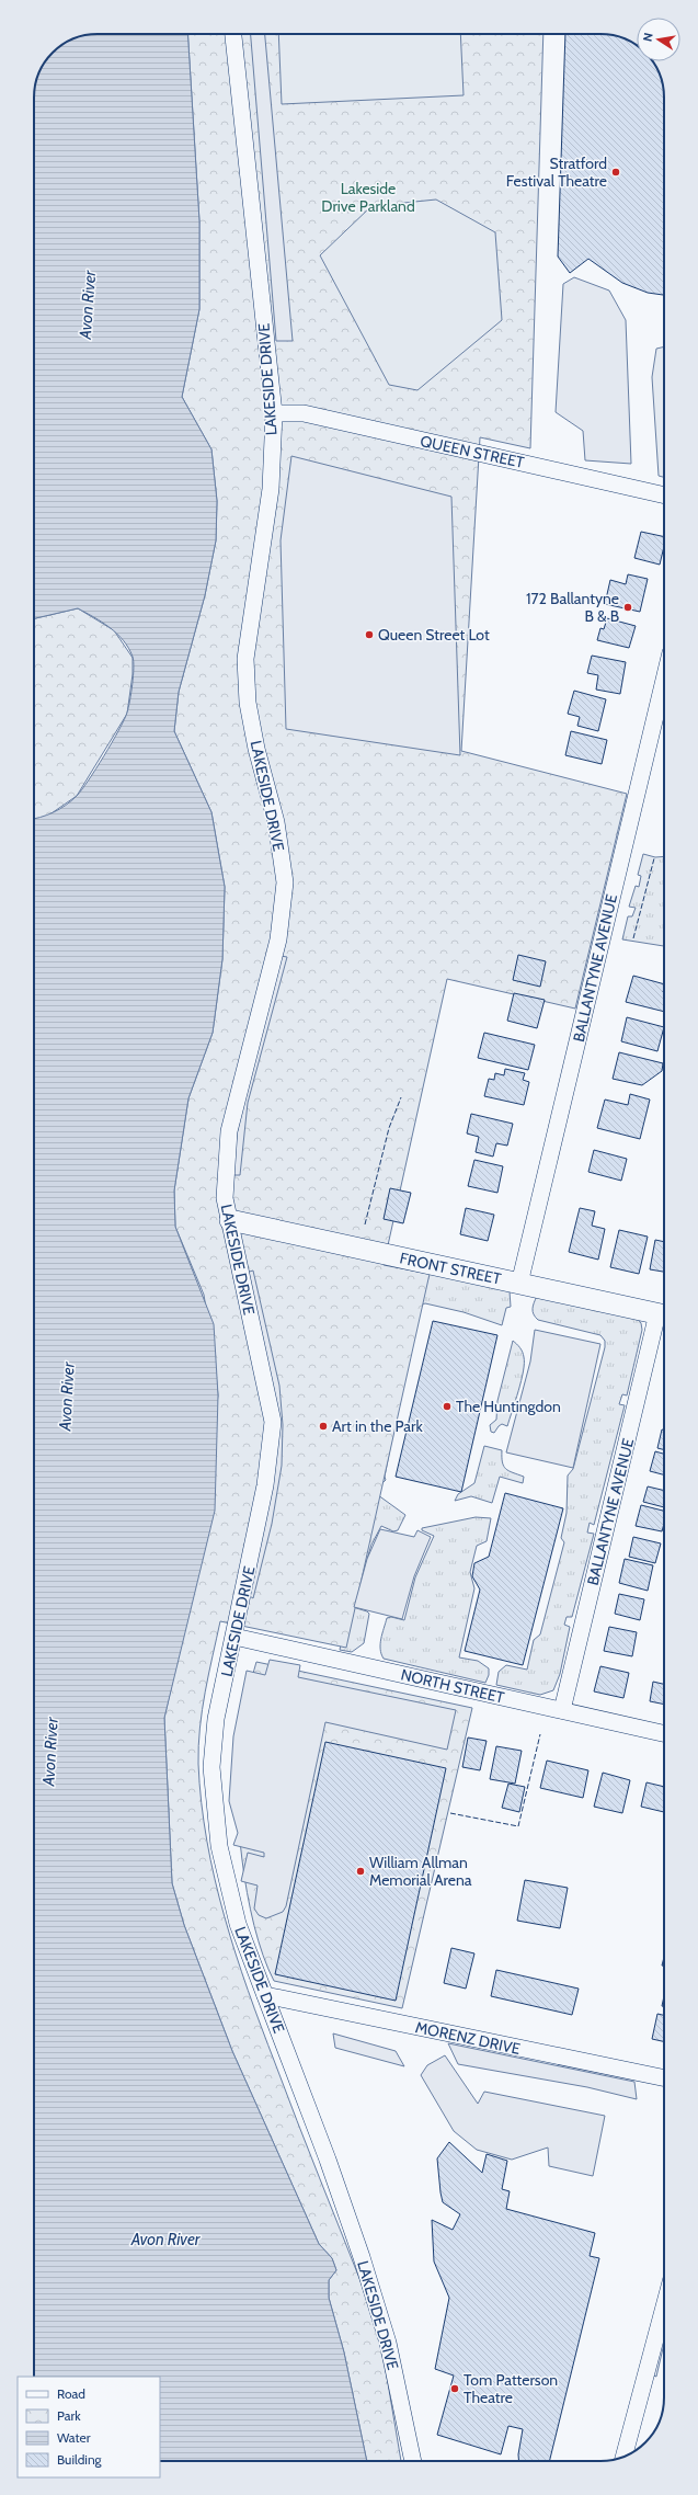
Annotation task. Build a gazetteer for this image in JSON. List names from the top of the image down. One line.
{"streets":{"street":["LAKESIDE DRIVE","QUEEN STREET","BALLANTYNE AVENUE","FRONT STREET","NORTH STREET","MORENZ DRIVE"]},"crossings":[["LAKESIDE DRIVE","QUEEN STREET"],["LAKESIDE DRIVE","FRONT STREET"],["LAKESIDE DRIVE","NORTH STREET"],["LAKESIDE DRIVE","MORENZ DRIVE"],["BALLANTYNE AVENUE","FRONT STREET"],["BALLANTYNE AVENUE","NORTH STREET"]],"water":["Avon River"],"parks":["Lakeside Drive Parkland"],"places":["Stratford Festival Theatre","172 Ballantyne B & B","Queen Street Lot","The Huntingdon","Art in the Park","William Allman Memorial Arena","Tom Patterson Theatre"],"legend":["Road","Park","Water","Building"],"north":"left"}
